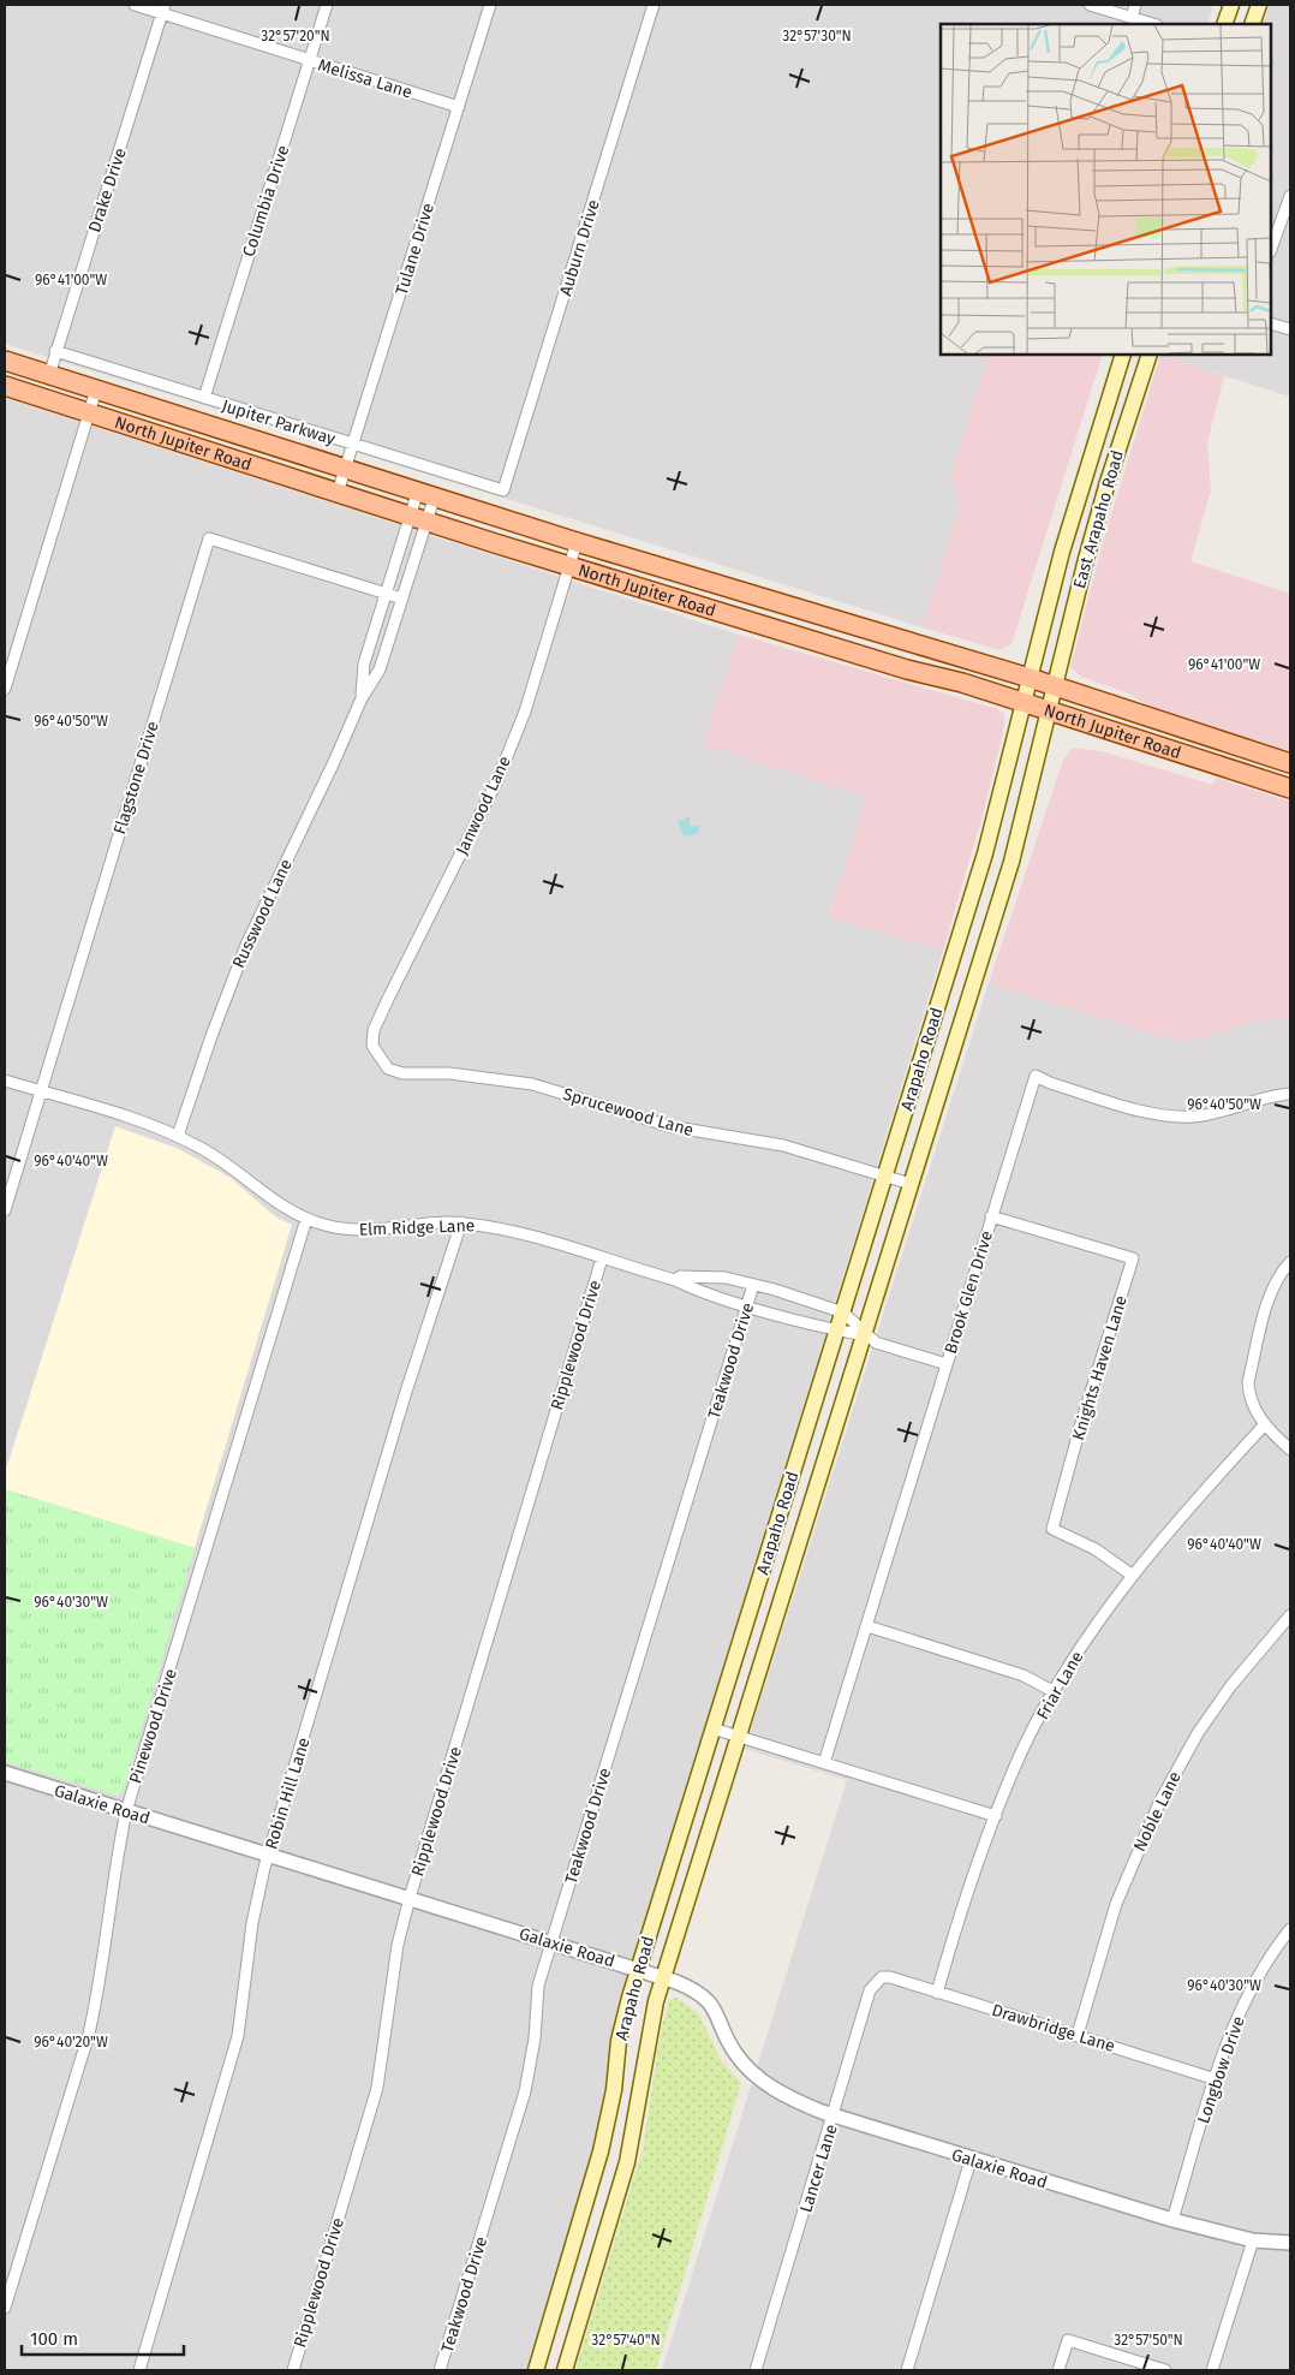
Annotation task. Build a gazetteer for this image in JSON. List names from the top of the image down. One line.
{"streets":{"main road":["North Jupiter Road","East Arapaho Road","Arapaho Road"],"street":["Melissa Lane","Drake Drive","Columbia Drive","Auburn Drive","Tulane Drive","Jupiter Parkway","Flagstone Drive","Janwood Lane","Russwood Lane","Sprucewood Lane","Elm Ridge Lane","Brook Glen Drive","Ripplewood Drive","Teakwood Drive","Knights Haven Lane","Friar Lane","Pinewood Drive","Robin Hill Lane","Galaxie Road","Noble Lane","Drawbridge Lane","Longbow Drive","Lancer Lane"]},"crossings":[["Melissa Lane","Drake Drive"],["Melissa Lane","Columbia Drive"],["Melissa Lane","Tulane Drive"],["Drake Drive","Jupiter Parkway"],["Drake Drive","North Jupiter Road"],["Columbia Drive","Jupiter Parkway"],["Auburn Drive","Jupiter Parkway"],["Tulane Drive","Jupiter Parkway"],["Tulane Drive","North Jupiter Road"],["North Jupiter Road","East Arapaho Road"],["North Jupiter Road","Janwood Lane"],["North Jupiter Road","Russwood Lane"],["North Jupiter Road","Arapaho Road"],["East Arapaho Road","Arapaho Road"],["Flagstone Drive","Russwood Lane"],["Flagstone Drive","Elm Ridge Lane"],["Janwood Lane","Sprucewood Lane"],["Russwood Lane","Elm Ridge Lane"],["Arapaho Road","Sprucewood Lane"],["Arapaho Road","Elm Ridge Lane"],["Arapaho Road","Galaxie Road"],["Elm Ridge Lane","Brook Glen Drive"],["Elm Ridge Lane","Ripplewood Drive"],["Elm Ridge Lane","Teakwood Drive"],["Elm Ridge Lane","Pinewood Drive"],["Elm Ridge Lane","Robin Hill Lane"],["Brook Glen Drive","Knights Haven Lane"],["Ripplewood Drive","Galaxie Road"],["Teakwood Drive","Galaxie Road"],["Knights Haven Lane","Friar Lane"],["Friar Lane","Drawbridge Lane"],["Pinewood Drive","Galaxie Road"],["Robin Hill Lane","Galaxie Road"],["Galaxie Road","Longbow Drive"],["Galaxie Road","Lancer Lane"],["Noble Lane","Drawbridge Lane"],["Drawbridge Lane","Longbow Drive"],["Drawbridge Lane","Lancer Lane"]],"scale_bar":"100 m","coordinates":["32°57'20\"N","32°57'30\"N","96°41'00\"W","96°40'50\"W","96°40'40\"W","96°40'30\"W","96°40'20\"W","32°57'40\"N","32°57'50\"N"]}
